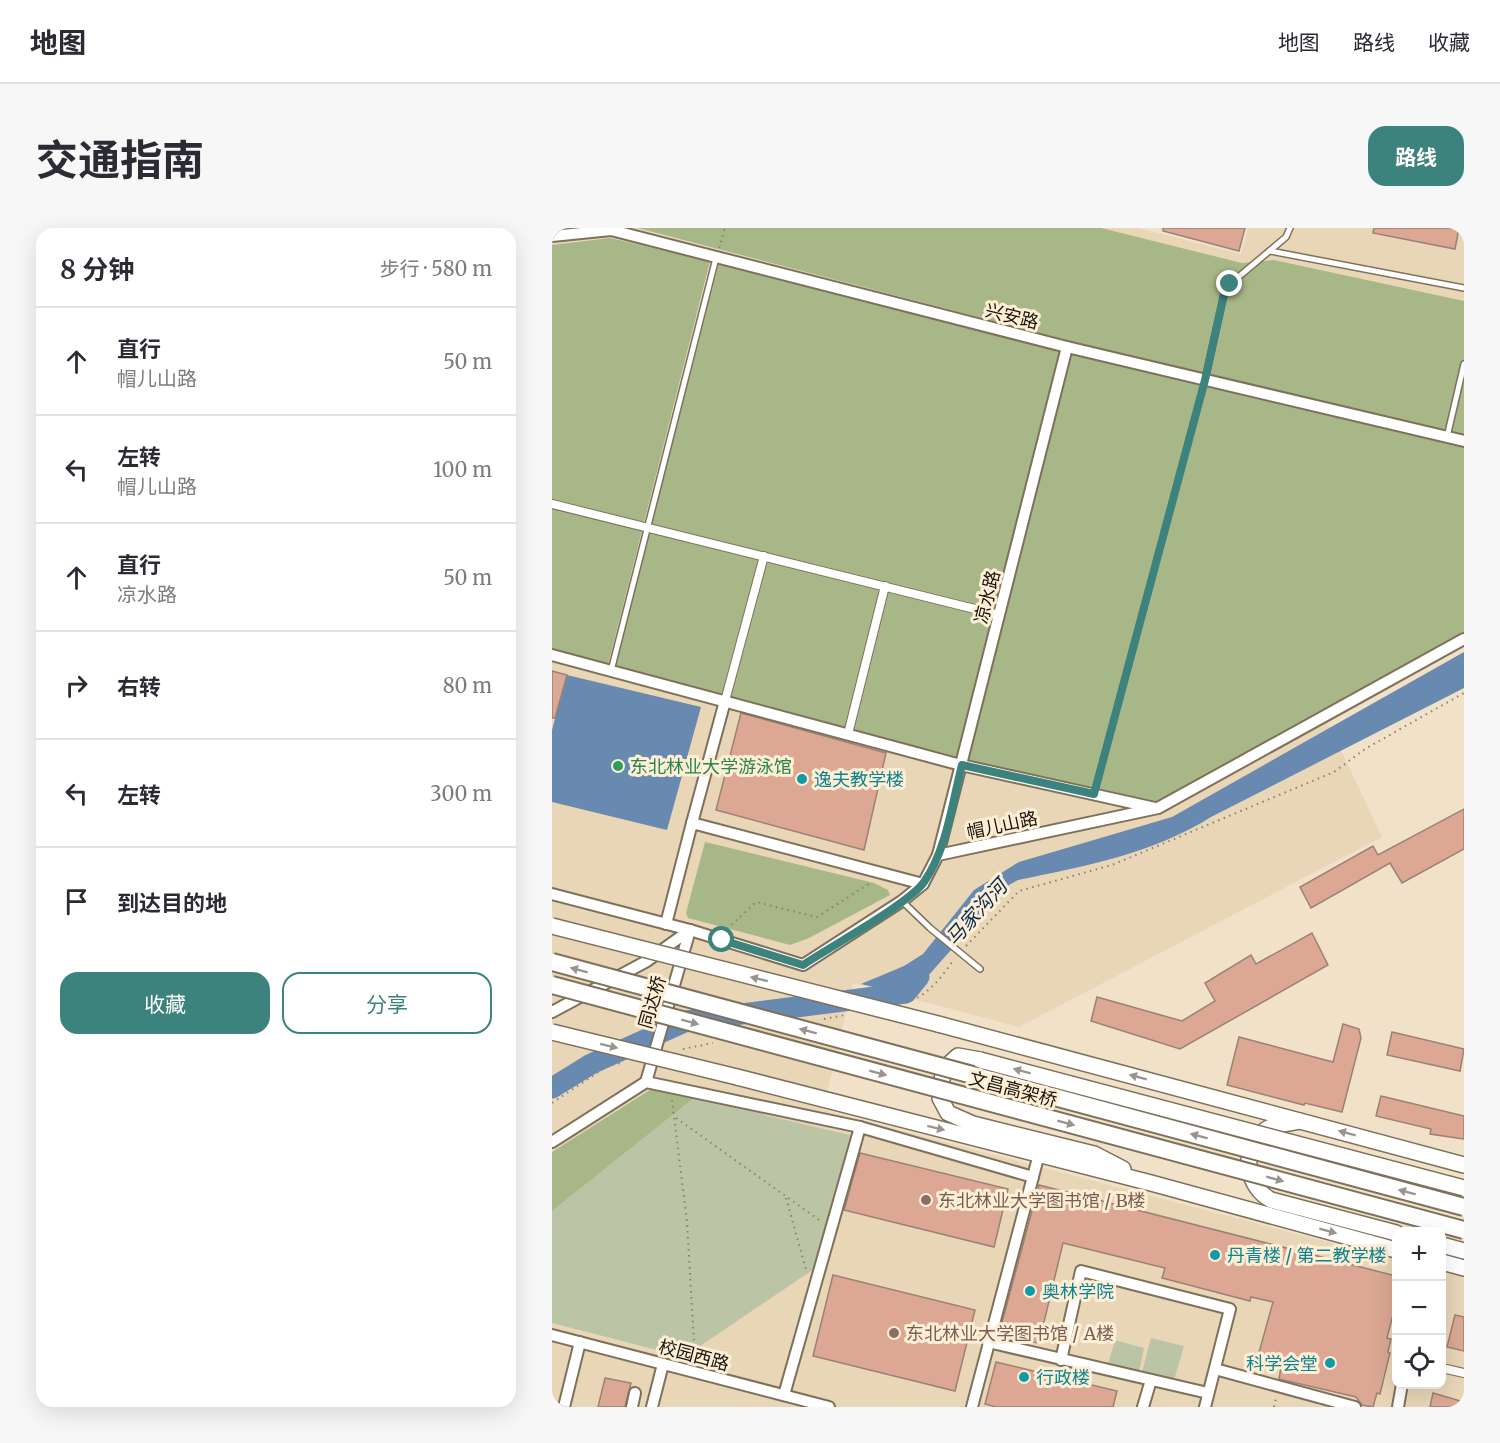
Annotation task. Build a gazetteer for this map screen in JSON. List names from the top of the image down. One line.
{"streets":{"highway":["文昌高架桥"],"street":["兴安路","凉水路","帽儿山路","同达桥","校园西路"]},"crossings":[["兴安路","凉水路"],["凉水路","帽儿山路"]],"water":["马家沟河"],"places":["东北林业大学游泳馆","逸夫教学楼","东北林业大学图书馆 / B楼","丹青楼 / 第二教学楼","奥林学院","东北林业大学图书馆 / A楼","科学会堂","行政楼"],"page":{"header":"地图","nav":["地图","路线","收藏"],"title":"交通指南","buttons":["路线",["收藏","分享"]],"heading":["8 分钟","步行 · 580 m"],"list":[["直行","帽儿山路","50 m"],["左转","帽儿山路","100 m"],["直行","凉水路","50 m"],["右转","80 m"],["左转","300 m"],"到达目的地"],"map_buttons":["+","−"]}}
